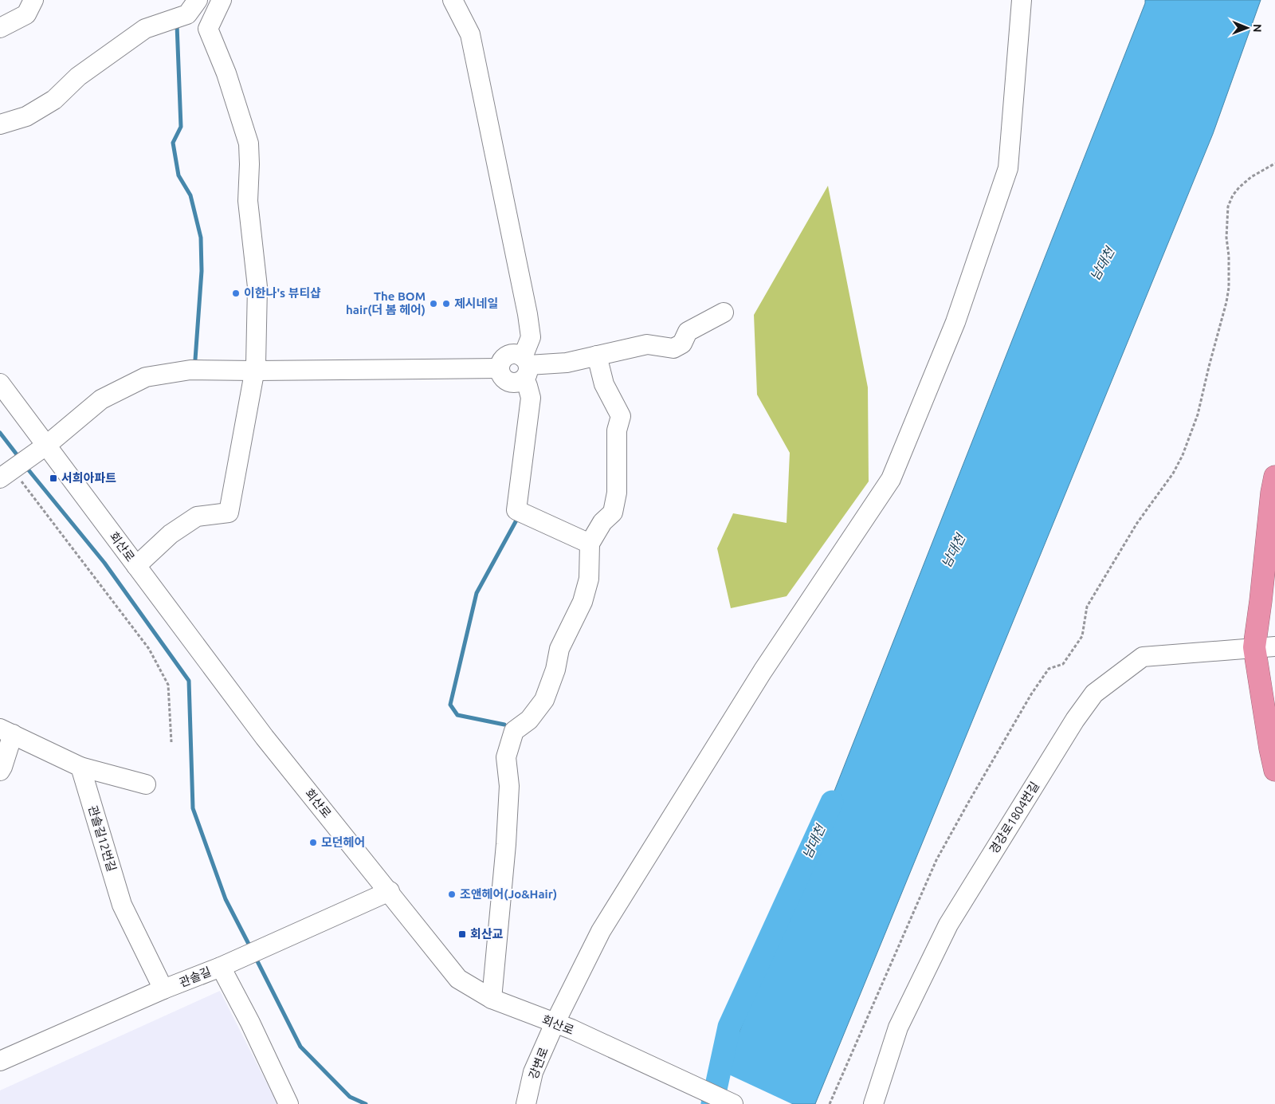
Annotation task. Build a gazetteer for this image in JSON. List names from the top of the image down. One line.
{"streets":{"street":["회산로","경강로1804번길","관솔길12번길","관솔길","강변로"]},"crossings":[["회산로","관솔길"],["회산로","강변로"],["관솔길12번길","관솔길"]],"water":["남대천"],"places":{"other":["이한나's 뷰티샵","The BOM hair(더 봄 헤어)","제시네일","모던헤어","조앤헤어(Jo&Hair)"],"transit":["서희아파트","회산교"]},"north":"right"}
